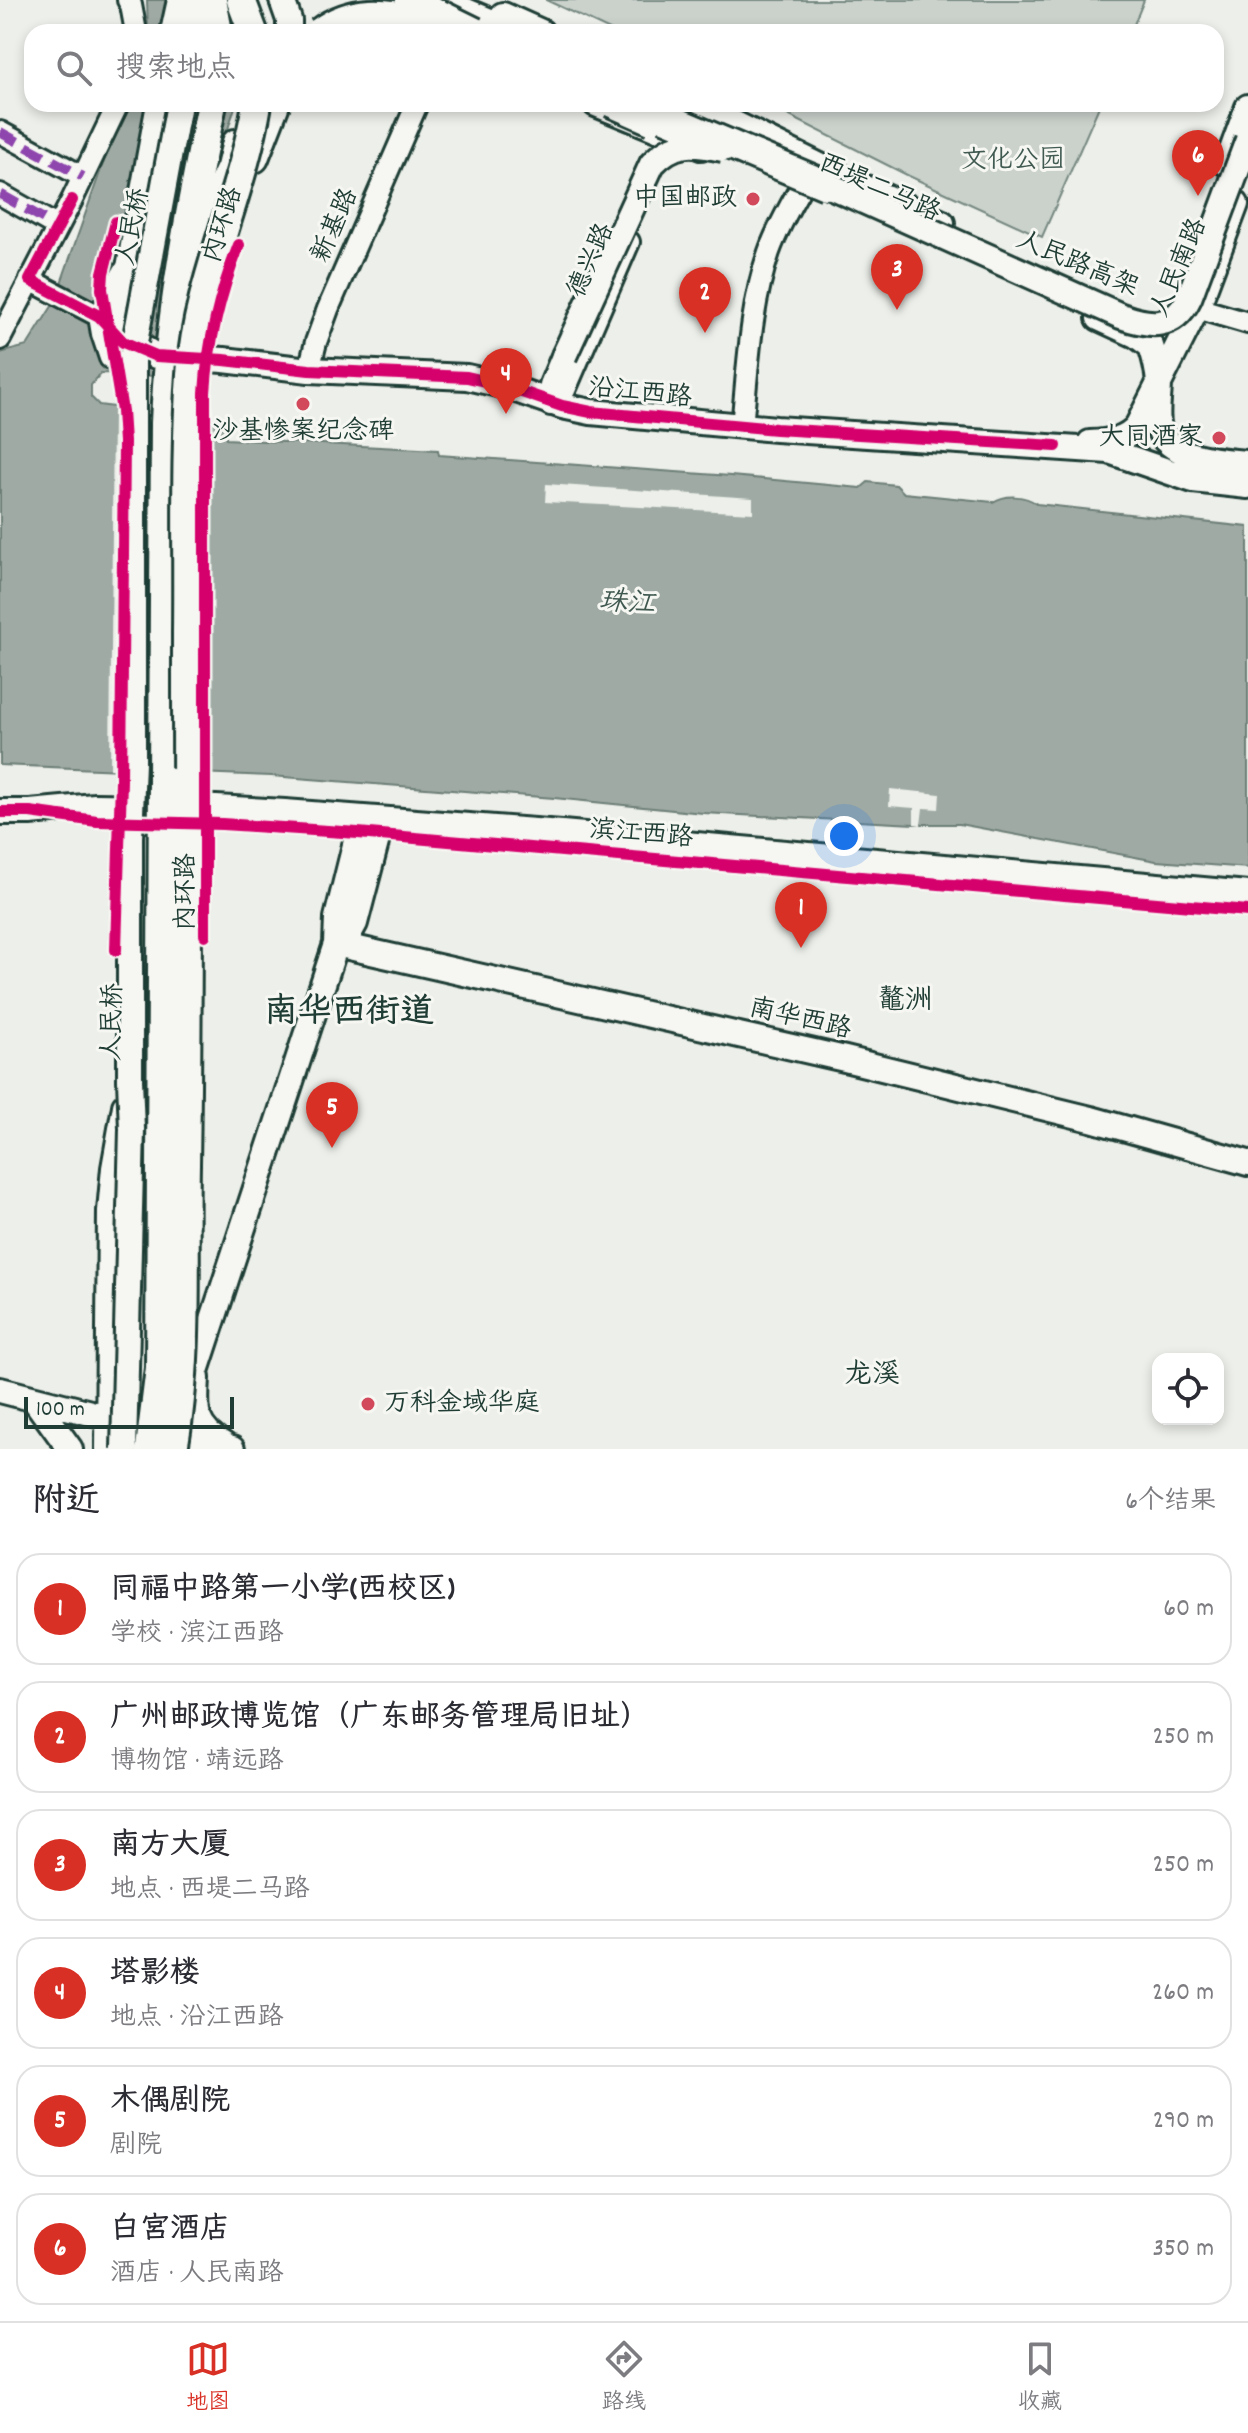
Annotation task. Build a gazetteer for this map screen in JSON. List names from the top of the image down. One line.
{"streets":{"highway":["内环路"],"main road":["西堤二马路","人民桥","人民路高架","人民南路","沿江西路","滨江西路","南华西路"],"street":["新基路","德兴路"]},"crossings":[["西堤二马路","德兴路"],["西堤二马路","人民路高架"],["西堤二马路","人民南路"],["内环路","沿江西路"],["新基路","沿江西路"],["德兴路","沿江西路"],["人民南路","沿江西路"]],"districts":["鼇洲","南华西街道","龙溪"],"water":["珠江"],"parks":["文化公园"],"places":["中国邮政","沙基惨案纪念碑","大同酒家","万科金域华庭"],"scale_bar":"100 m","page":{"search":"搜索地点","pins":["6","3","2","4","1","5"],"scale":"100 m","heading":["附近","6个结果"],"list":[{"mark":"1","name":"同福中路第一小学(西校区)","note":"学校 · 滨江西路","value":"60 m"},{"mark":"2","name":"广州邮政博览馆（广东邮务管理局旧址）","note":"博物馆 · 靖远路","value":"250 m"},{"mark":"3","name":"南方大厦","note":"地点 · 西堤二马路","value":"250 m"},{"mark":"4","name":"塔影楼","note":"地点 · 沿江西路","value":"260 m"},{"mark":"5","name":"木偶剧院","note":"剧院","value":"290 m"},{"mark":"6","name":"白宫酒店","note":"酒店 · 人民南路","value":"350 m"}],"nav":["地图","路线","收藏"]}}
